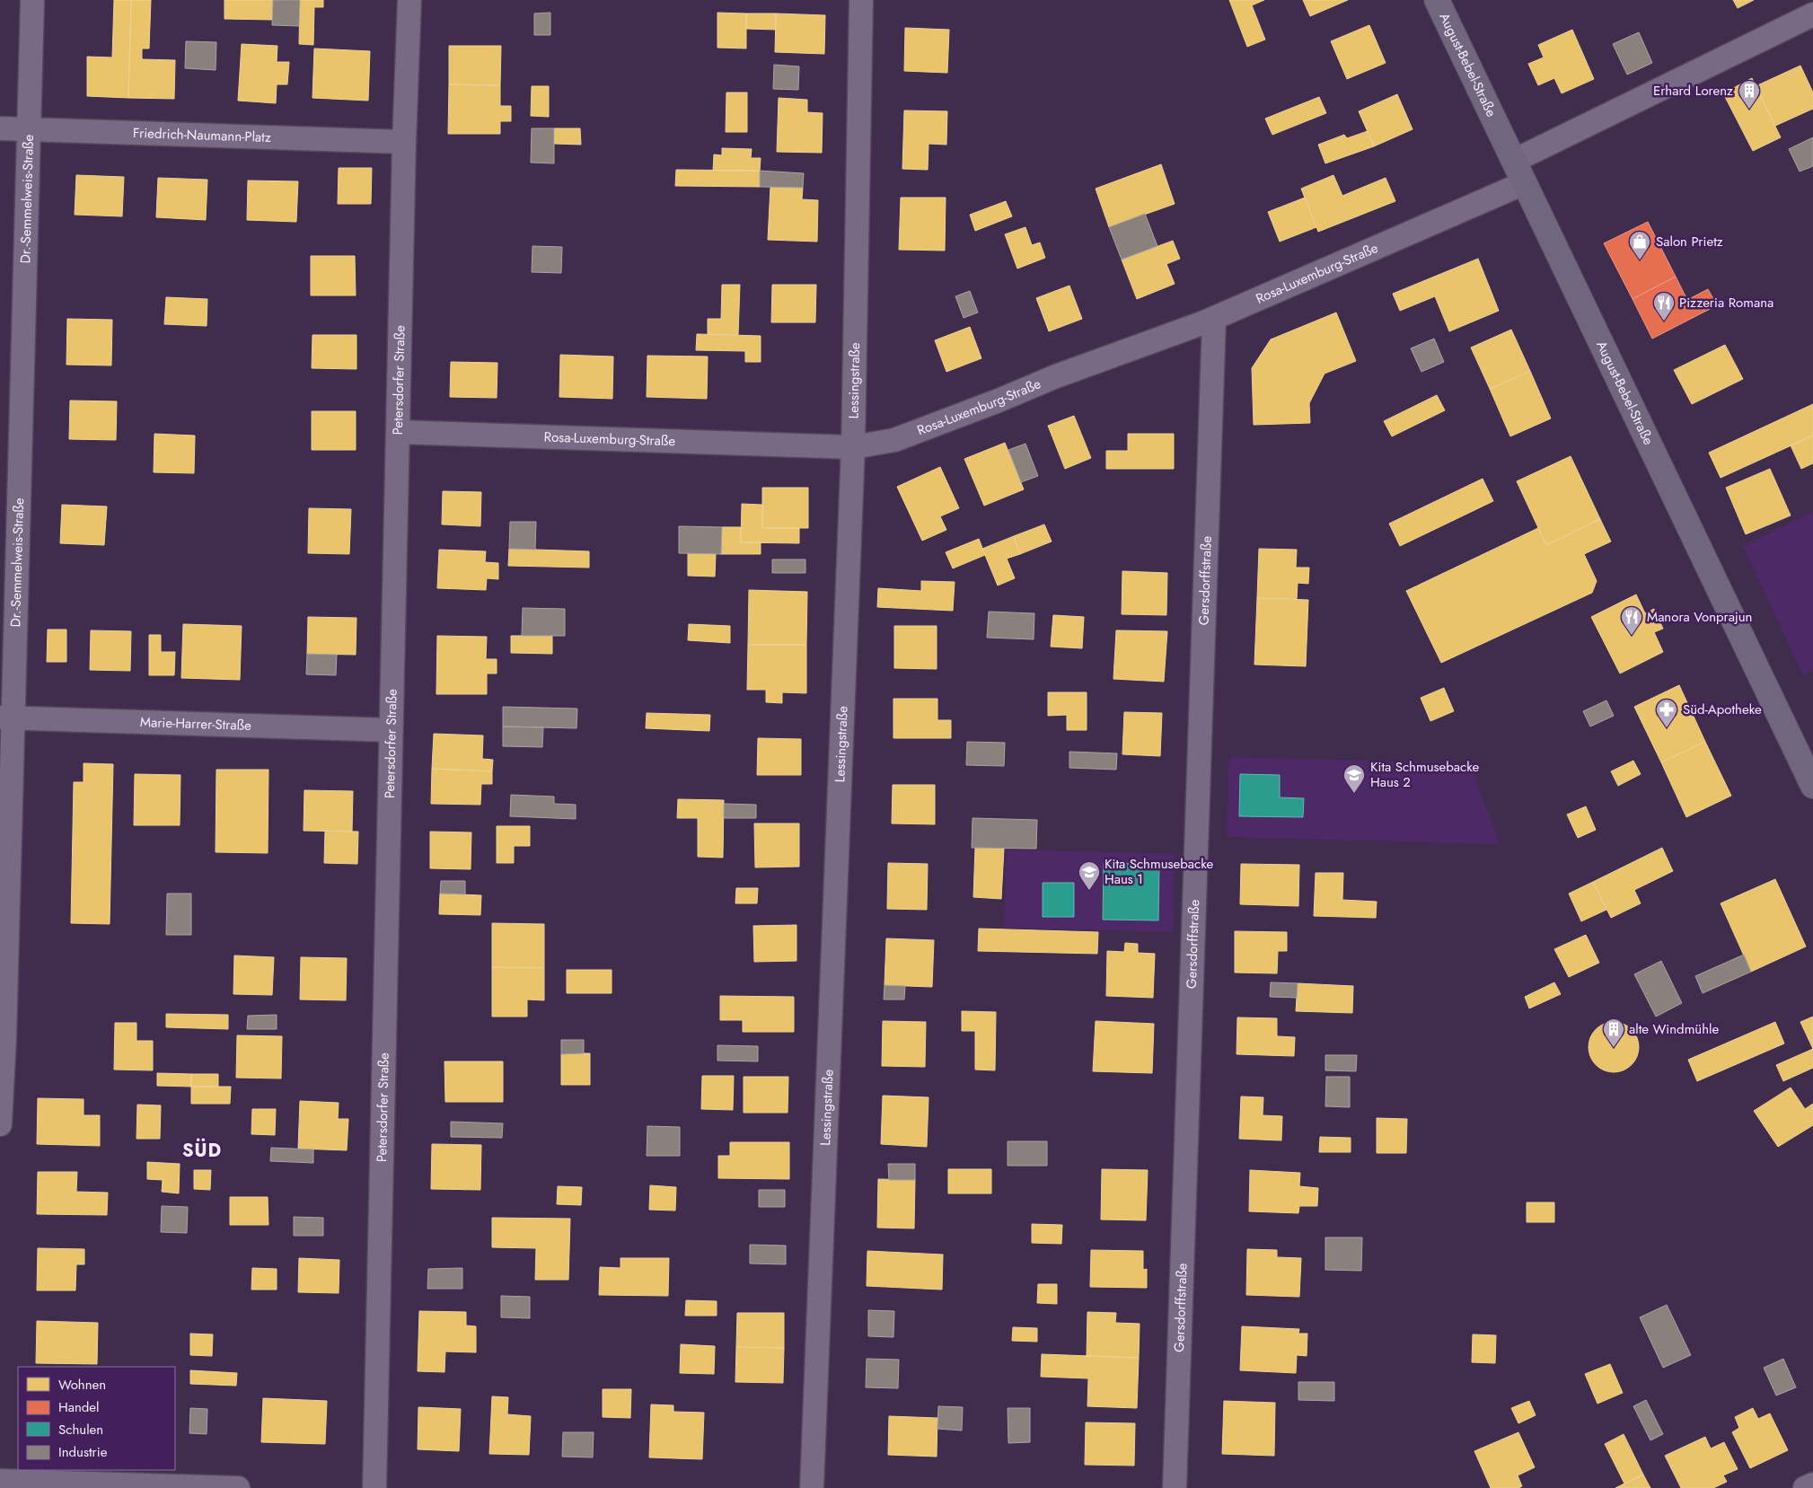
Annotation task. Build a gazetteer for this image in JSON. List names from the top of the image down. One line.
{"streets":{"main road":["August-Bebel-Straße"],"street":["Friedrich-Naumann-Platz","Dr.-Semmelweis-Straße","Rosa-Luxemburg-Straße","Petersdorfer Straße","Lessingstraße","Gersdorffstraße","Marie-Harrer-Straße"]},"crossings":[["August-Bebel-Straße","Rosa-Luxemburg-Straße"],["Friedrich-Naumann-Platz","Dr.-Semmelweis-Straße"],["Friedrich-Naumann-Platz","Petersdorfer Straße"],["Dr.-Semmelweis-Straße","Marie-Harrer-Straße"],["Rosa-Luxemburg-Straße","Petersdorfer Straße"],["Rosa-Luxemburg-Straße","Lessingstraße"],["Rosa-Luxemburg-Straße","Gersdorffstraße"],["Petersdorfer Straße","Marie-Harrer-Straße"]],"districts":["SÜD"],"places":{"building":["Erhard Lorenz","alte Windmühle"],"shop":["Salon Prietz"],"restaurant":["Pizzeria Romana","Manora Vonprajun"],"pharmacy":["Süd-Apotheke"],"school or university":["Kita Schmusebacke Haus 2","Kita Schmusebacke Haus 1"]},"legend":["Wohnen","Handel","Schulen","Industrie"]}
